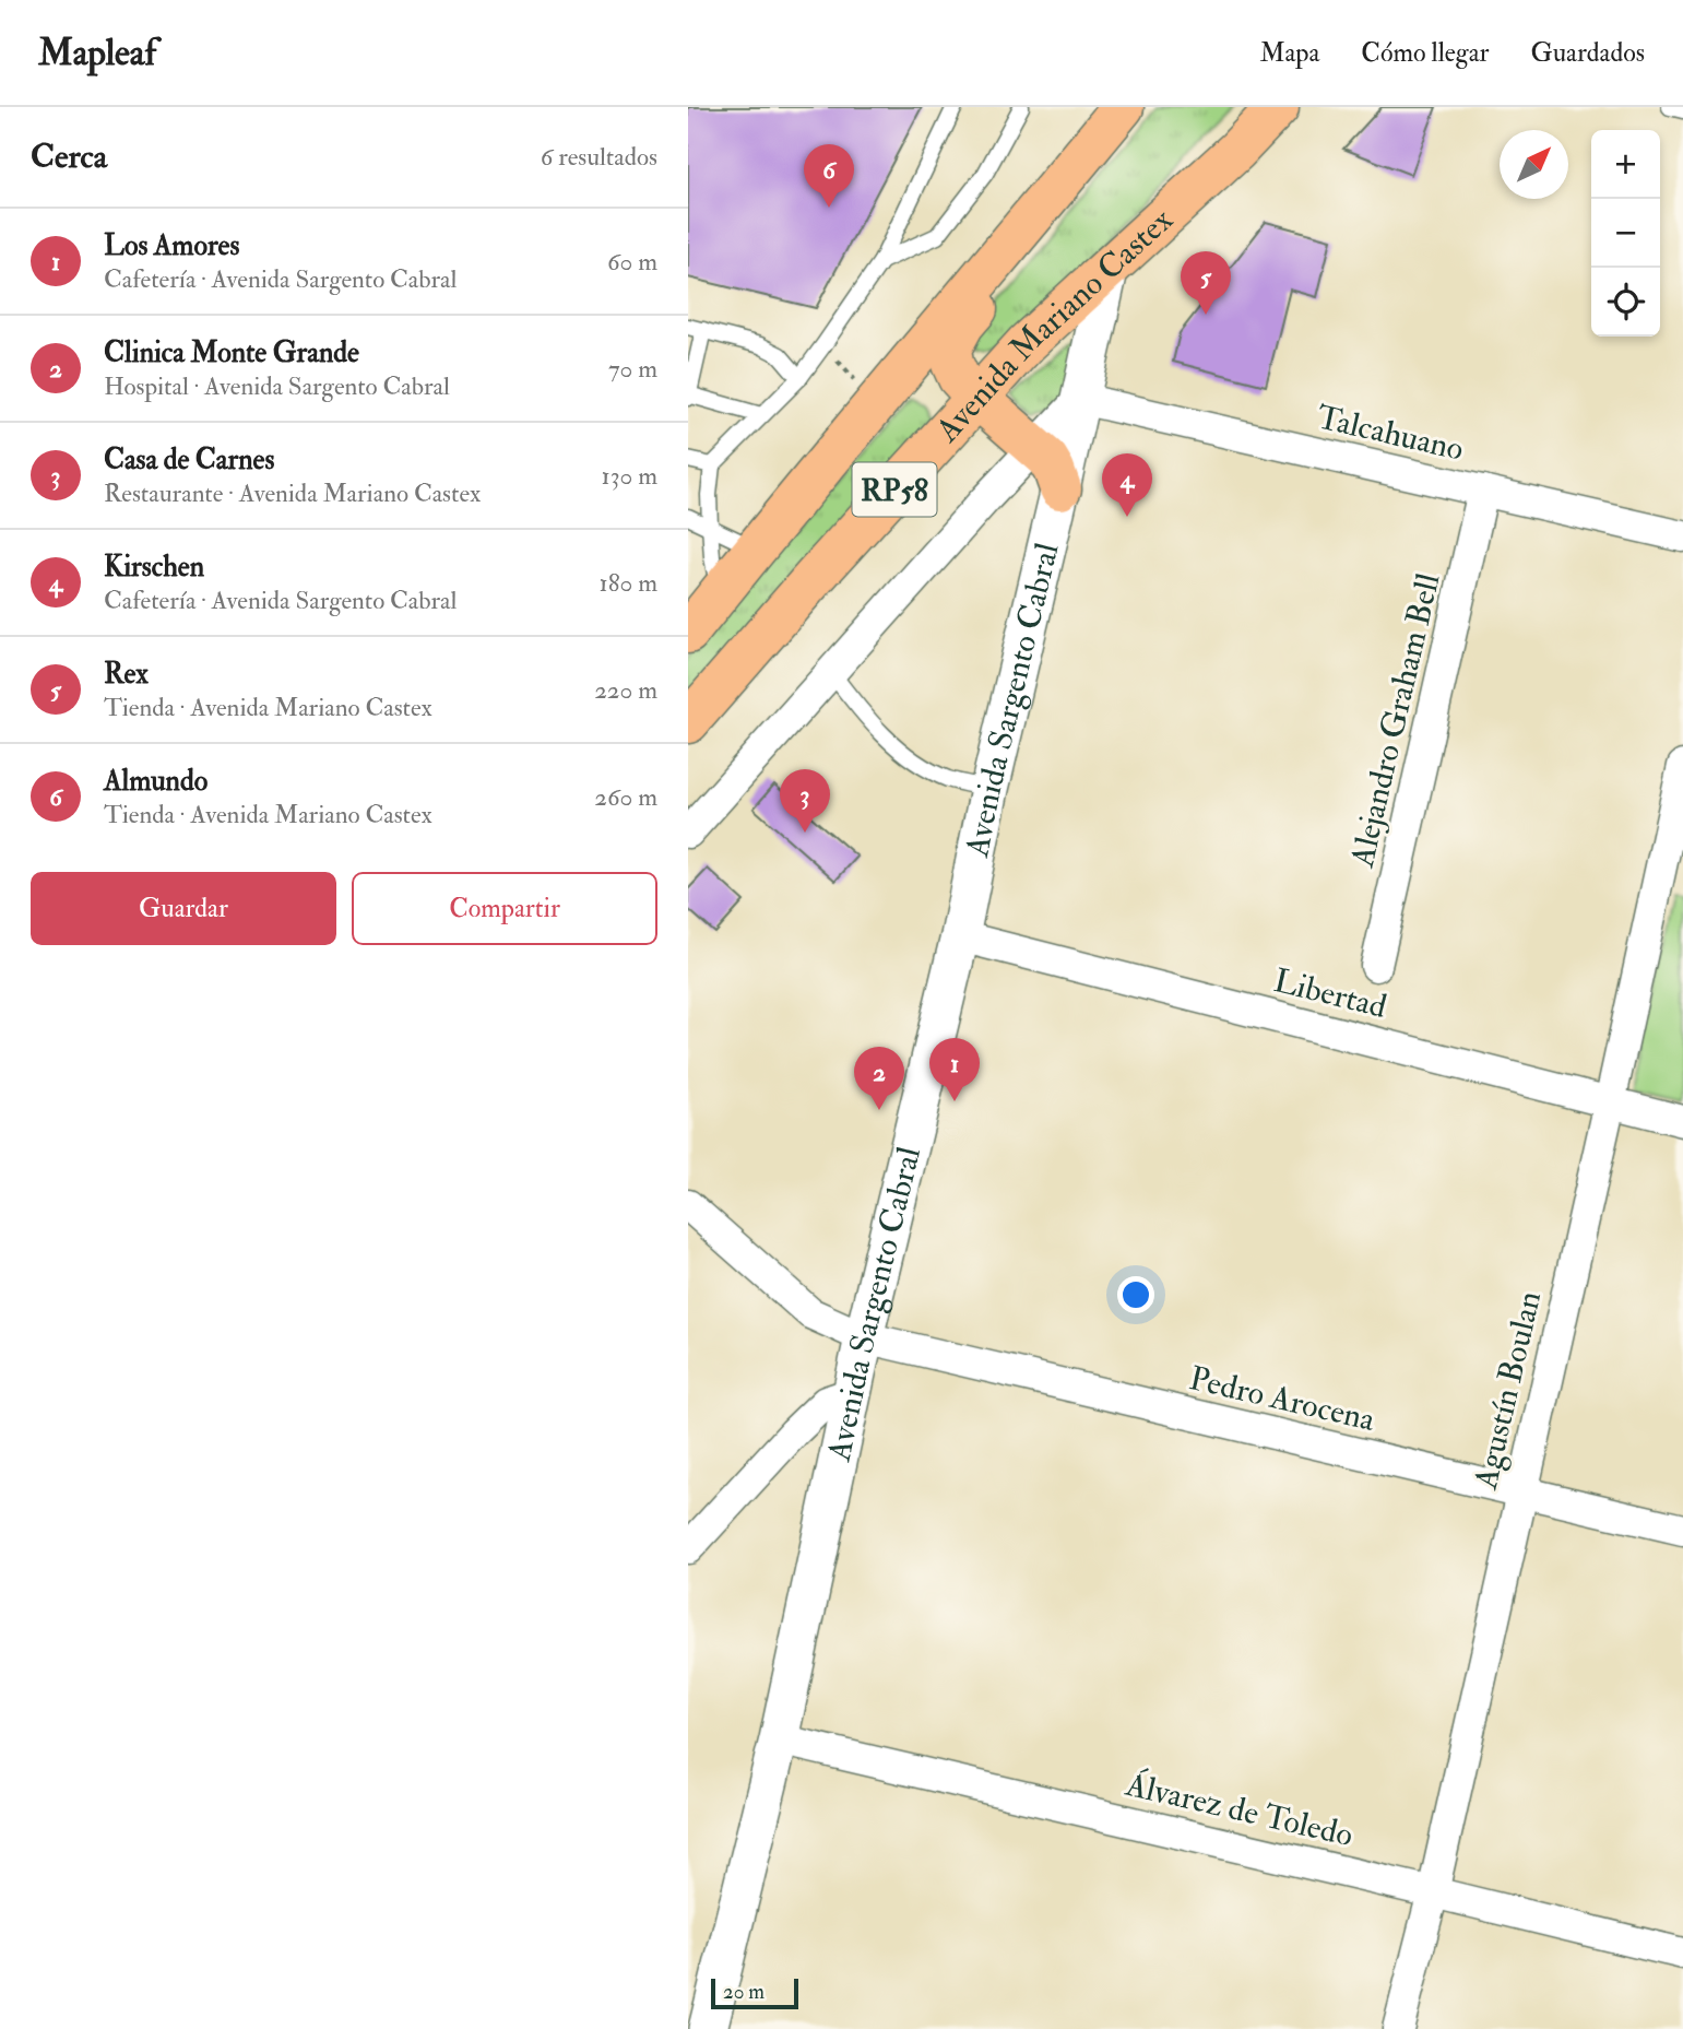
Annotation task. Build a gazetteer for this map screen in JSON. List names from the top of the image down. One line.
{"streets":{"highway":["Avenida Mariano Castex","RP58"],"street":["Talcahuano","Avenida Sargento Cabral","Alejandro Graham Bell","Libertad","Agustín Boulan","Pedro Arocena","Álvarez de Toledo"]},"crossings":[["Avenida Mariano Castex","Avenida Sargento Cabral"],["Talcahuano","Avenida Sargento Cabral"],["Talcahuano","Alejandro Graham Bell"],["Avenida Sargento Cabral","Libertad"],["Avenida Sargento Cabral","Pedro Arocena"],["Avenida Sargento Cabral","Álvarez de Toledo"],["Libertad","Agustín Boulan"],["Agustín Boulan","Pedro Arocena"],["Agustín Boulan","Álvarez de Toledo"]],"scale_bar":"20 m","north":"top right","page":{"header":"Mapleaf","nav":["Mapa","Cómo llegar","Guardados"],"heading":["Cerca","6 resultados"],"map_buttons":["+","−"],"pins":["6","5","4","3","1","2"],"list":[{"mark":"1","name":"Los Amores","note":"Cafetería · Avenida Sargento Cabral","value":"60 m"},{"mark":"2","name":"Clinica Monte Grande","note":"Hospital · Avenida Sargento Cabral","value":"70 m"},{"mark":"3","name":"Casa de Carnes","note":"Restaurante · Avenida Mariano Castex","value":"130 m"},{"mark":"4","name":"Kirschen","note":"Cafetería · Avenida Sargento Cabral","value":"180 m"},{"mark":"5","name":"Rex","note":"Tienda · Avenida Mariano Castex","value":"220 m"},{"mark":"6","name":"Almundo","note":"Tienda · Avenida Mariano Castex","value":"260 m"}],"buttons":["Guardar","Compartir"],"scale":"20 m"}}
